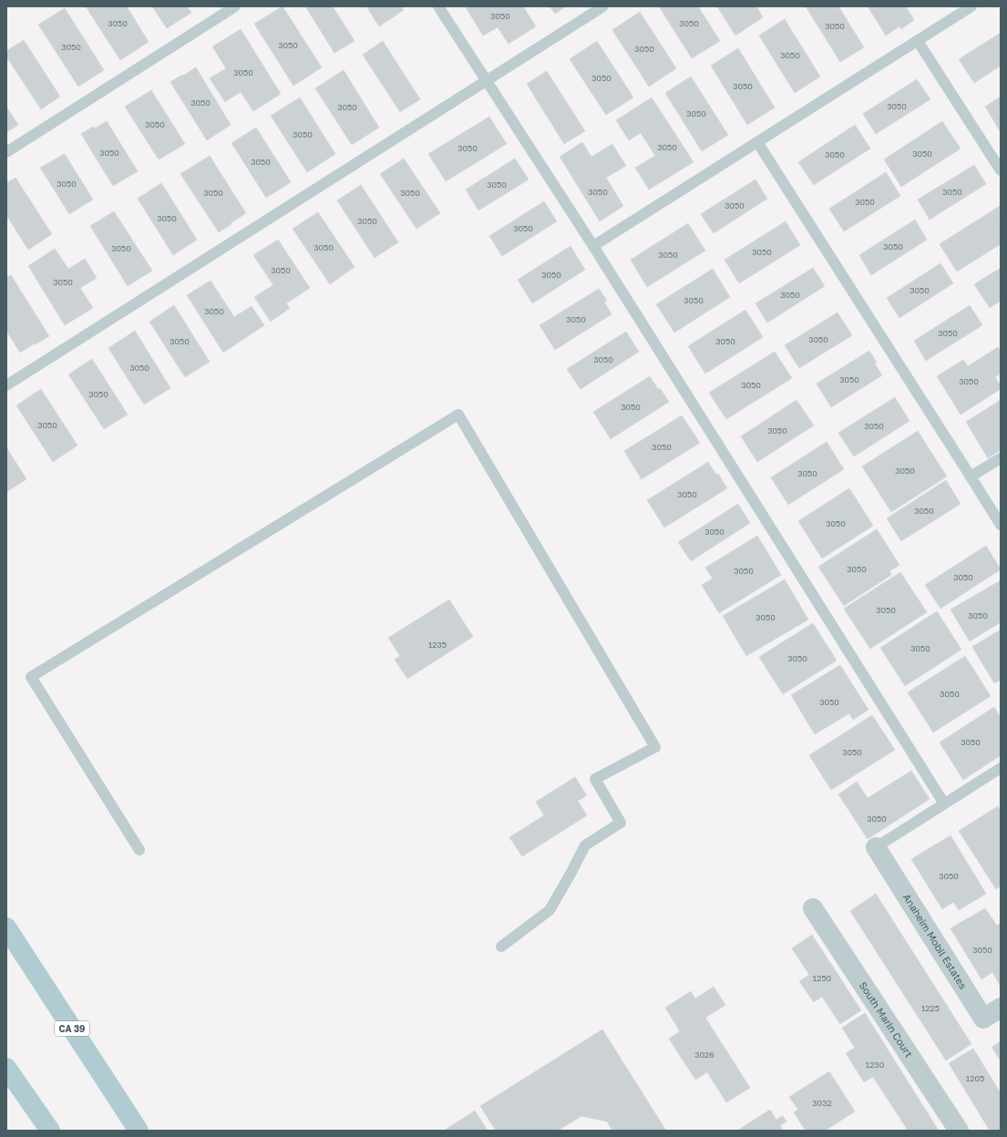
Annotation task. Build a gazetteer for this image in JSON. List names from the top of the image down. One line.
{"streets":{"main road":["CA 39"],"street":["Anaheim Mobil Estates","South Marin Court"]},"house_numbers":["3050","3050","3050","3050","3050","3050","3050","3050","3050","3050","3050","3050","3050","3050","3050","3050","3050","3050","3050","3050","3050","3050","3050","3050","3050","3050","3050","3050","3050","3050","3050","3050","3050","3050","3050","3050","3050","3050","3050","3050","3050","3050","3050","3050","3050","3050","3050","3050","3050","3050","3050","3050","3050","3050","3050","3050","3050","3050","3050","3050","3050","3050","3050","3050","3050","3050","3050","3050","3050","3050","3050","3050","3050","3050","1235","3050","3050","3050","3050","3050","3050","3050","3050","3050","1250","1225","3026","1230","1205","3032"]}
